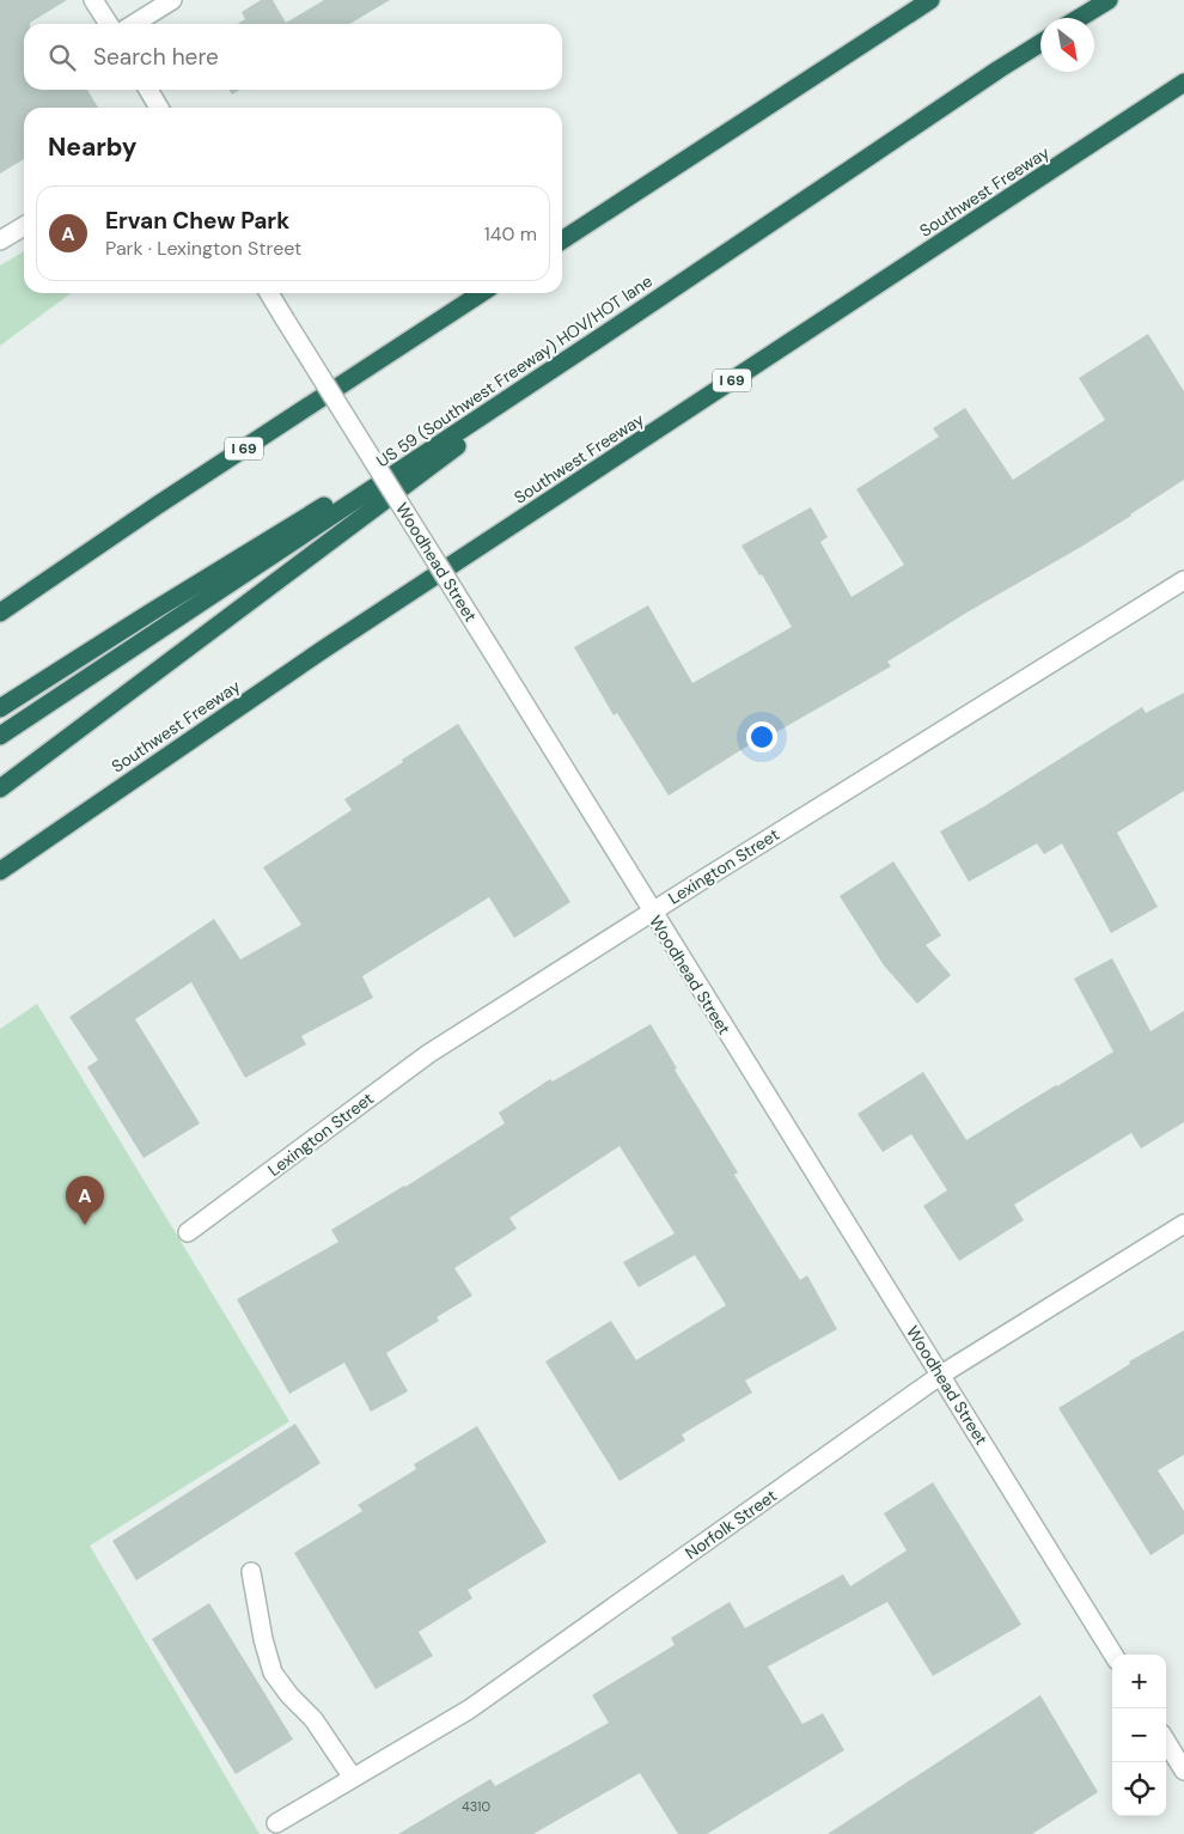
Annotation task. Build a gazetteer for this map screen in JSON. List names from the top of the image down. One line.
{"streets":{"highway":["Southwest Freeway","US 59 (Southwest Freeway) HOV/HOT lane","I 69"],"street":["Woodhead Street","Lexington Street","Norfolk Street"]},"crossings":[["Woodhead Street","Lexington Street"],["Woodhead Street","Norfolk Street"]],"house_numbers":["4310"],"north":"bottom right","page":{"search":"Search here","heading":"Nearby","list":[{"mark":"A","name":"Ervan Chew Park","note":"Park · Lexington Street","value":"140 m"}],"pins":"A","map_buttons":["+","−"]}}
